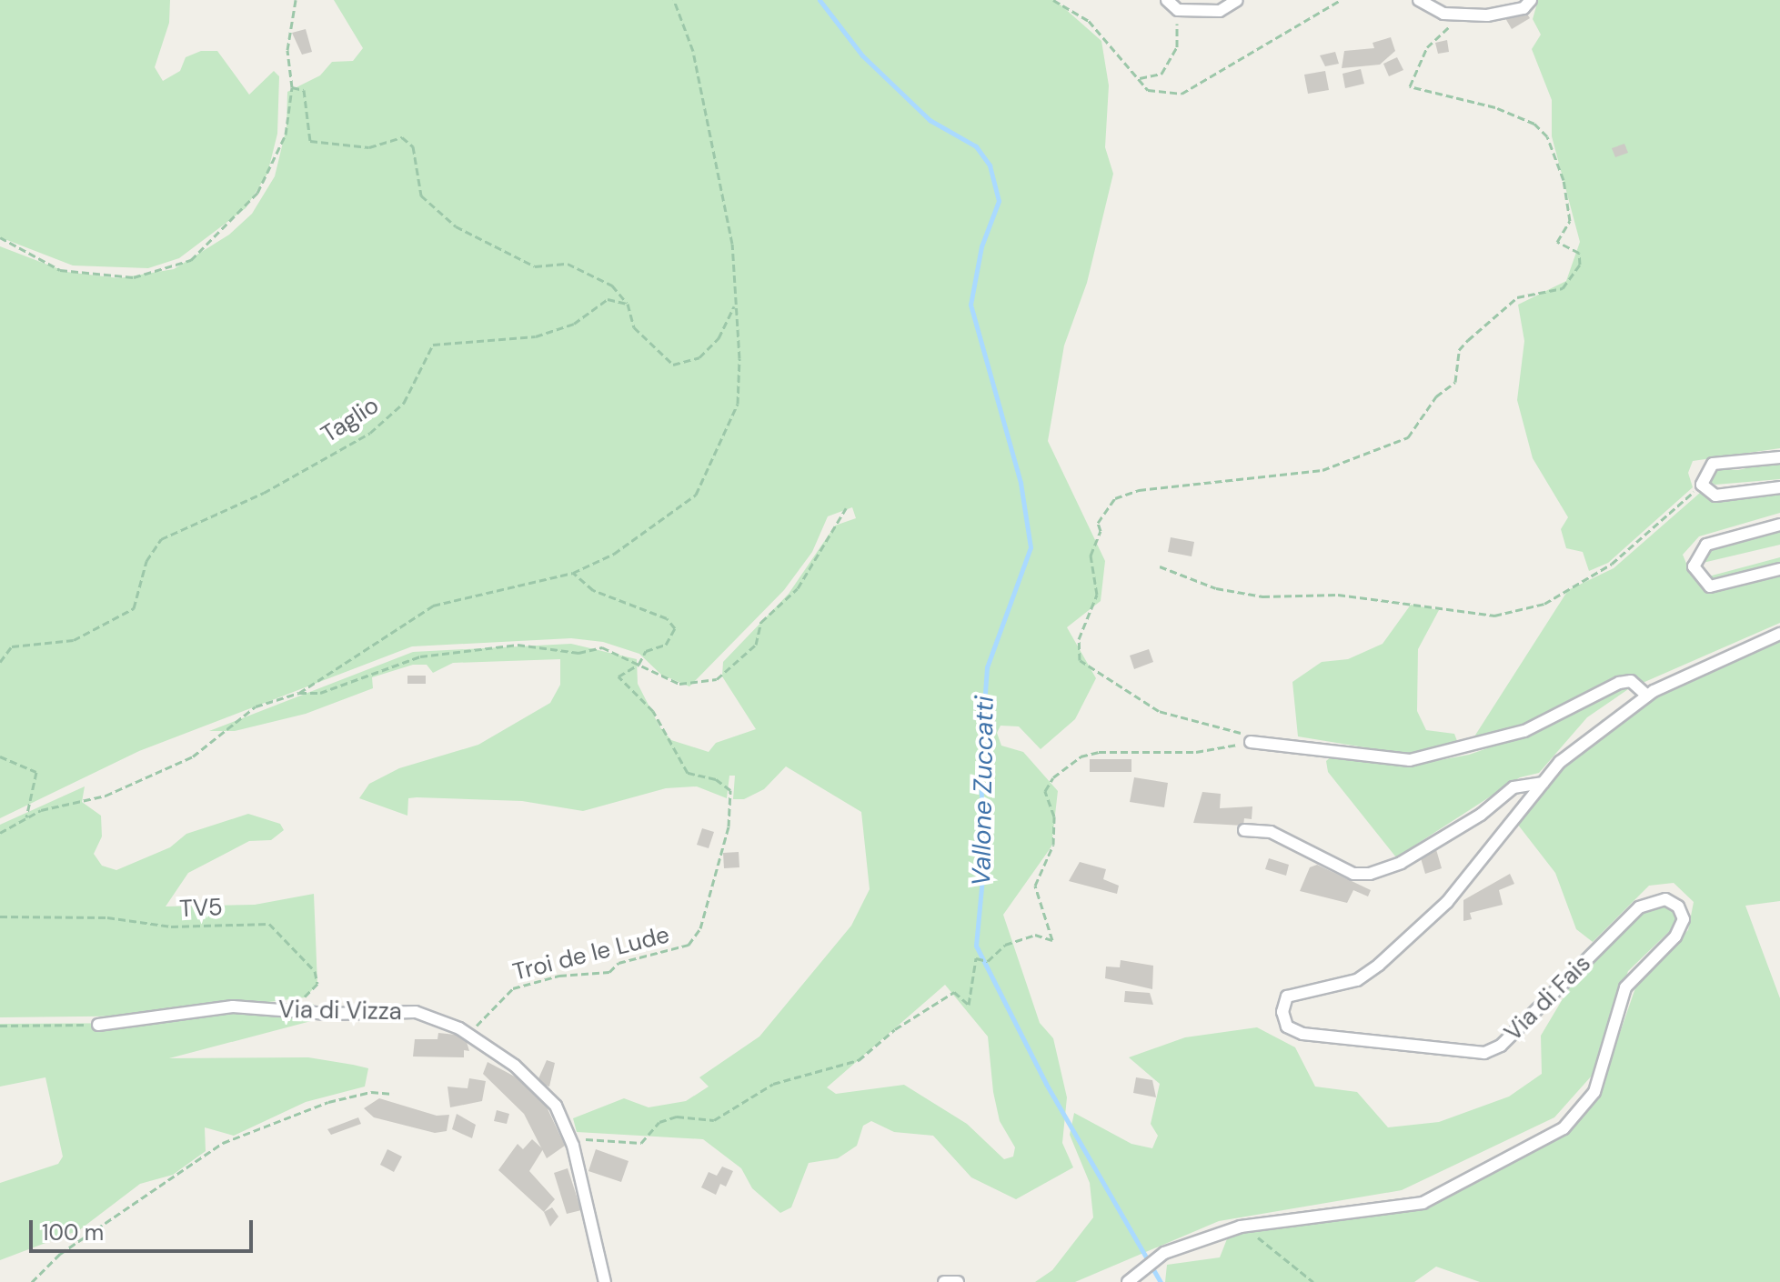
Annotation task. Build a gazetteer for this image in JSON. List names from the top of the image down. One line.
{"streets":{"street":["Via di Fais","Via di Vizza"],"path":["Taglio","TV5","Troi de le Lude"]},"crossings":[["Troi de le Lude","Via di Vizza"]],"water":["Vallone Zuccatti"],"scale_bar":"100 m"}
